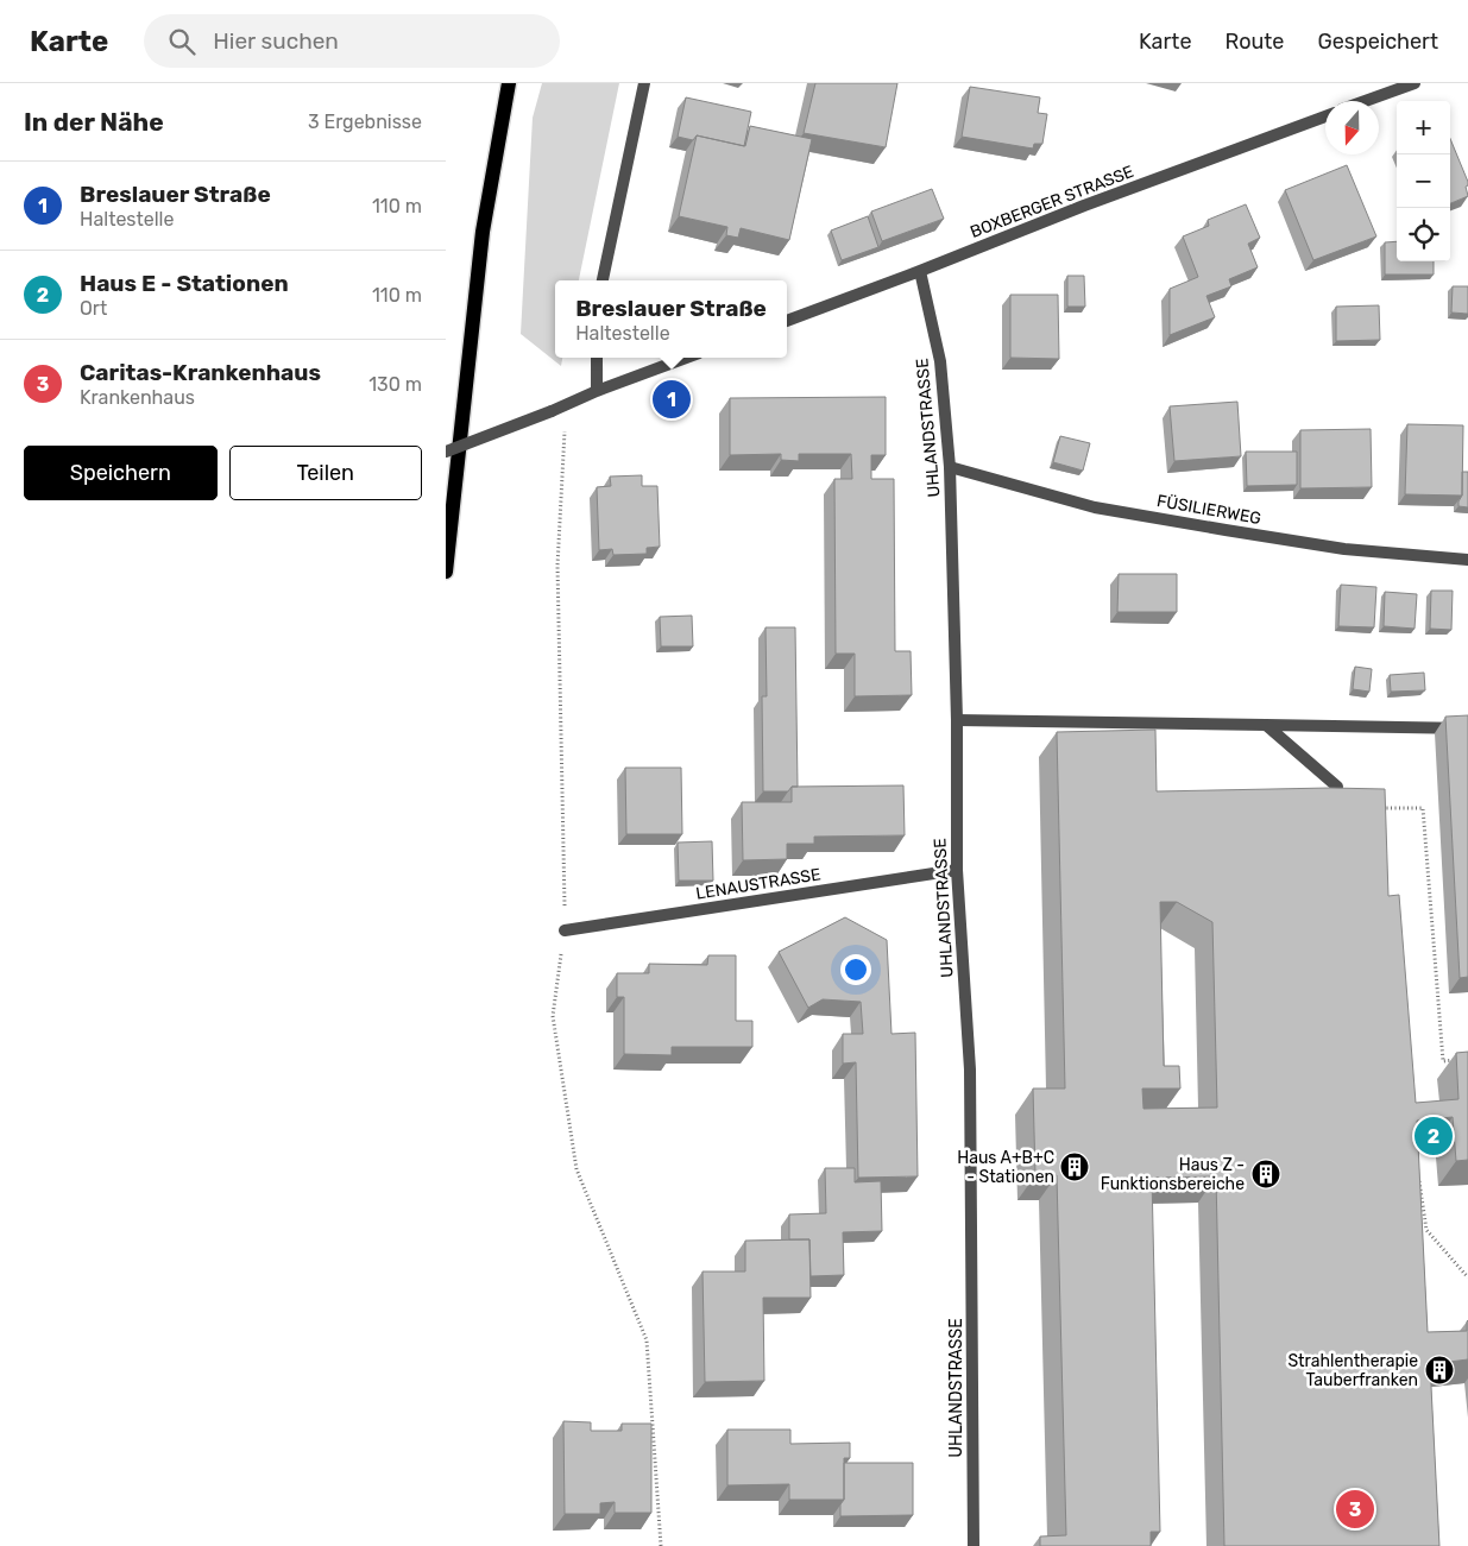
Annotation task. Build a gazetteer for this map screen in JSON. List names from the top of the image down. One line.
{"streets":{"street":["BOXBERGER STRASSE","UHLANDSTRASSE","FÜSILIERWEG","LENAUSTRASSE"]},"crossings":[["BOXBERGER STRASSE","UHLANDSTRASSE"],["UHLANDSTRASSE","FÜSILIERWEG"],["UHLANDSTRASSE","LENAUSTRASSE"]],"places":{"building":["Haus A+B+C - Stationen","Haus Z - Funktionsbereiche","Strahlentherapie Tauberfranken"]},"north":"bottom","page":{"header":"Karte","search":"Hier suchen","nav":["Karte","Route","Gespeichert"],"heading":["In der Nähe","3 Ergebnisse"],"map_buttons":["+","−"],"list":[{"mark":"1","name":"Breslauer Straße","note":"Haltestelle","value":"110 m"},{"mark":"2","name":"Haus E - Stationen","note":"Ort","value":"110 m"},{"mark":"3","name":"Caritas-Krankenhaus","note":"Krankenhaus","value":"130 m"}],"popup":["Breslauer Straße","Haltestelle"],"pins":["1","2","3"],"buttons":["Speichern","Teilen"]}}
